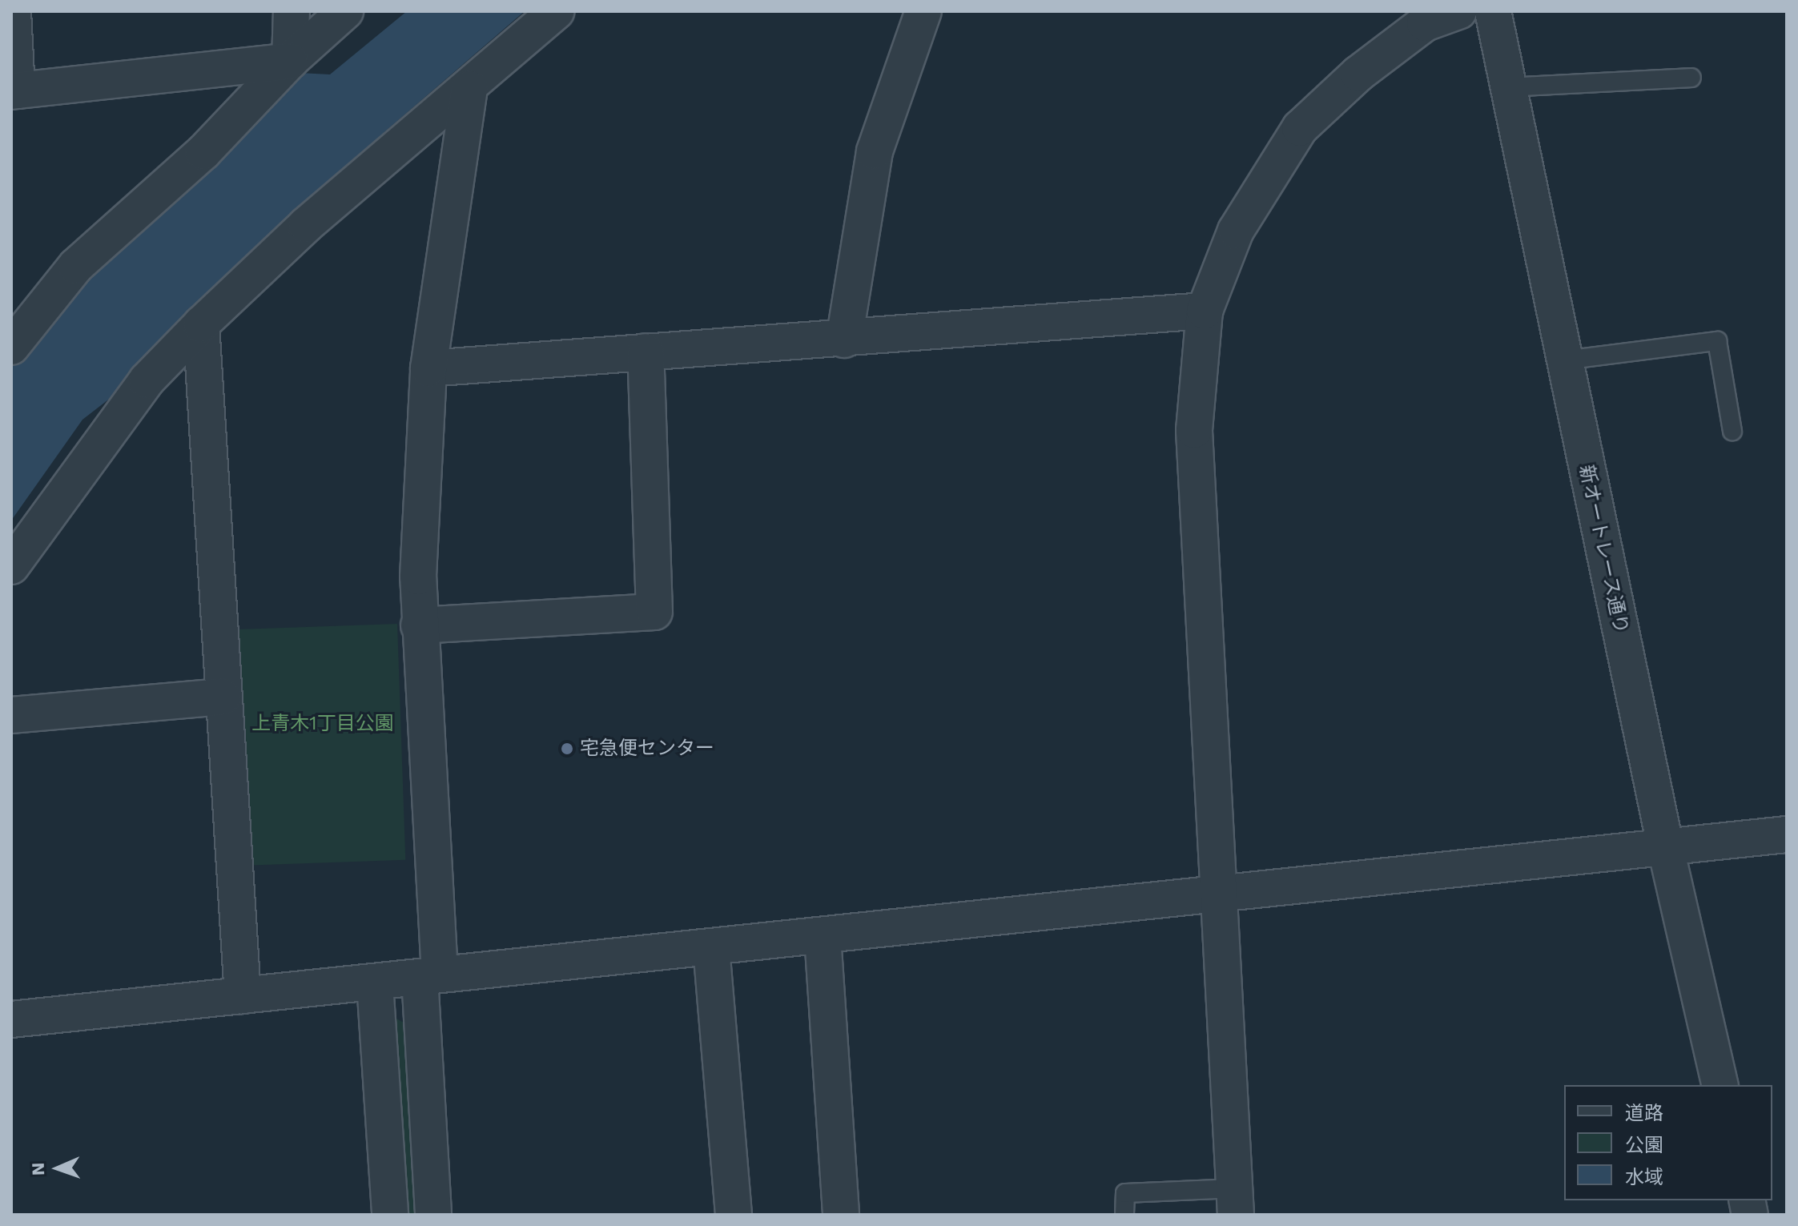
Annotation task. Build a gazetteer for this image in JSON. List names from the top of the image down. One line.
{"streets":{"street":["新オートレース通り"]},"parks":["上青木1丁目公園"],"places":["宅急便センター"],"legend":["道路","公園","水域"],"north":"left"}
